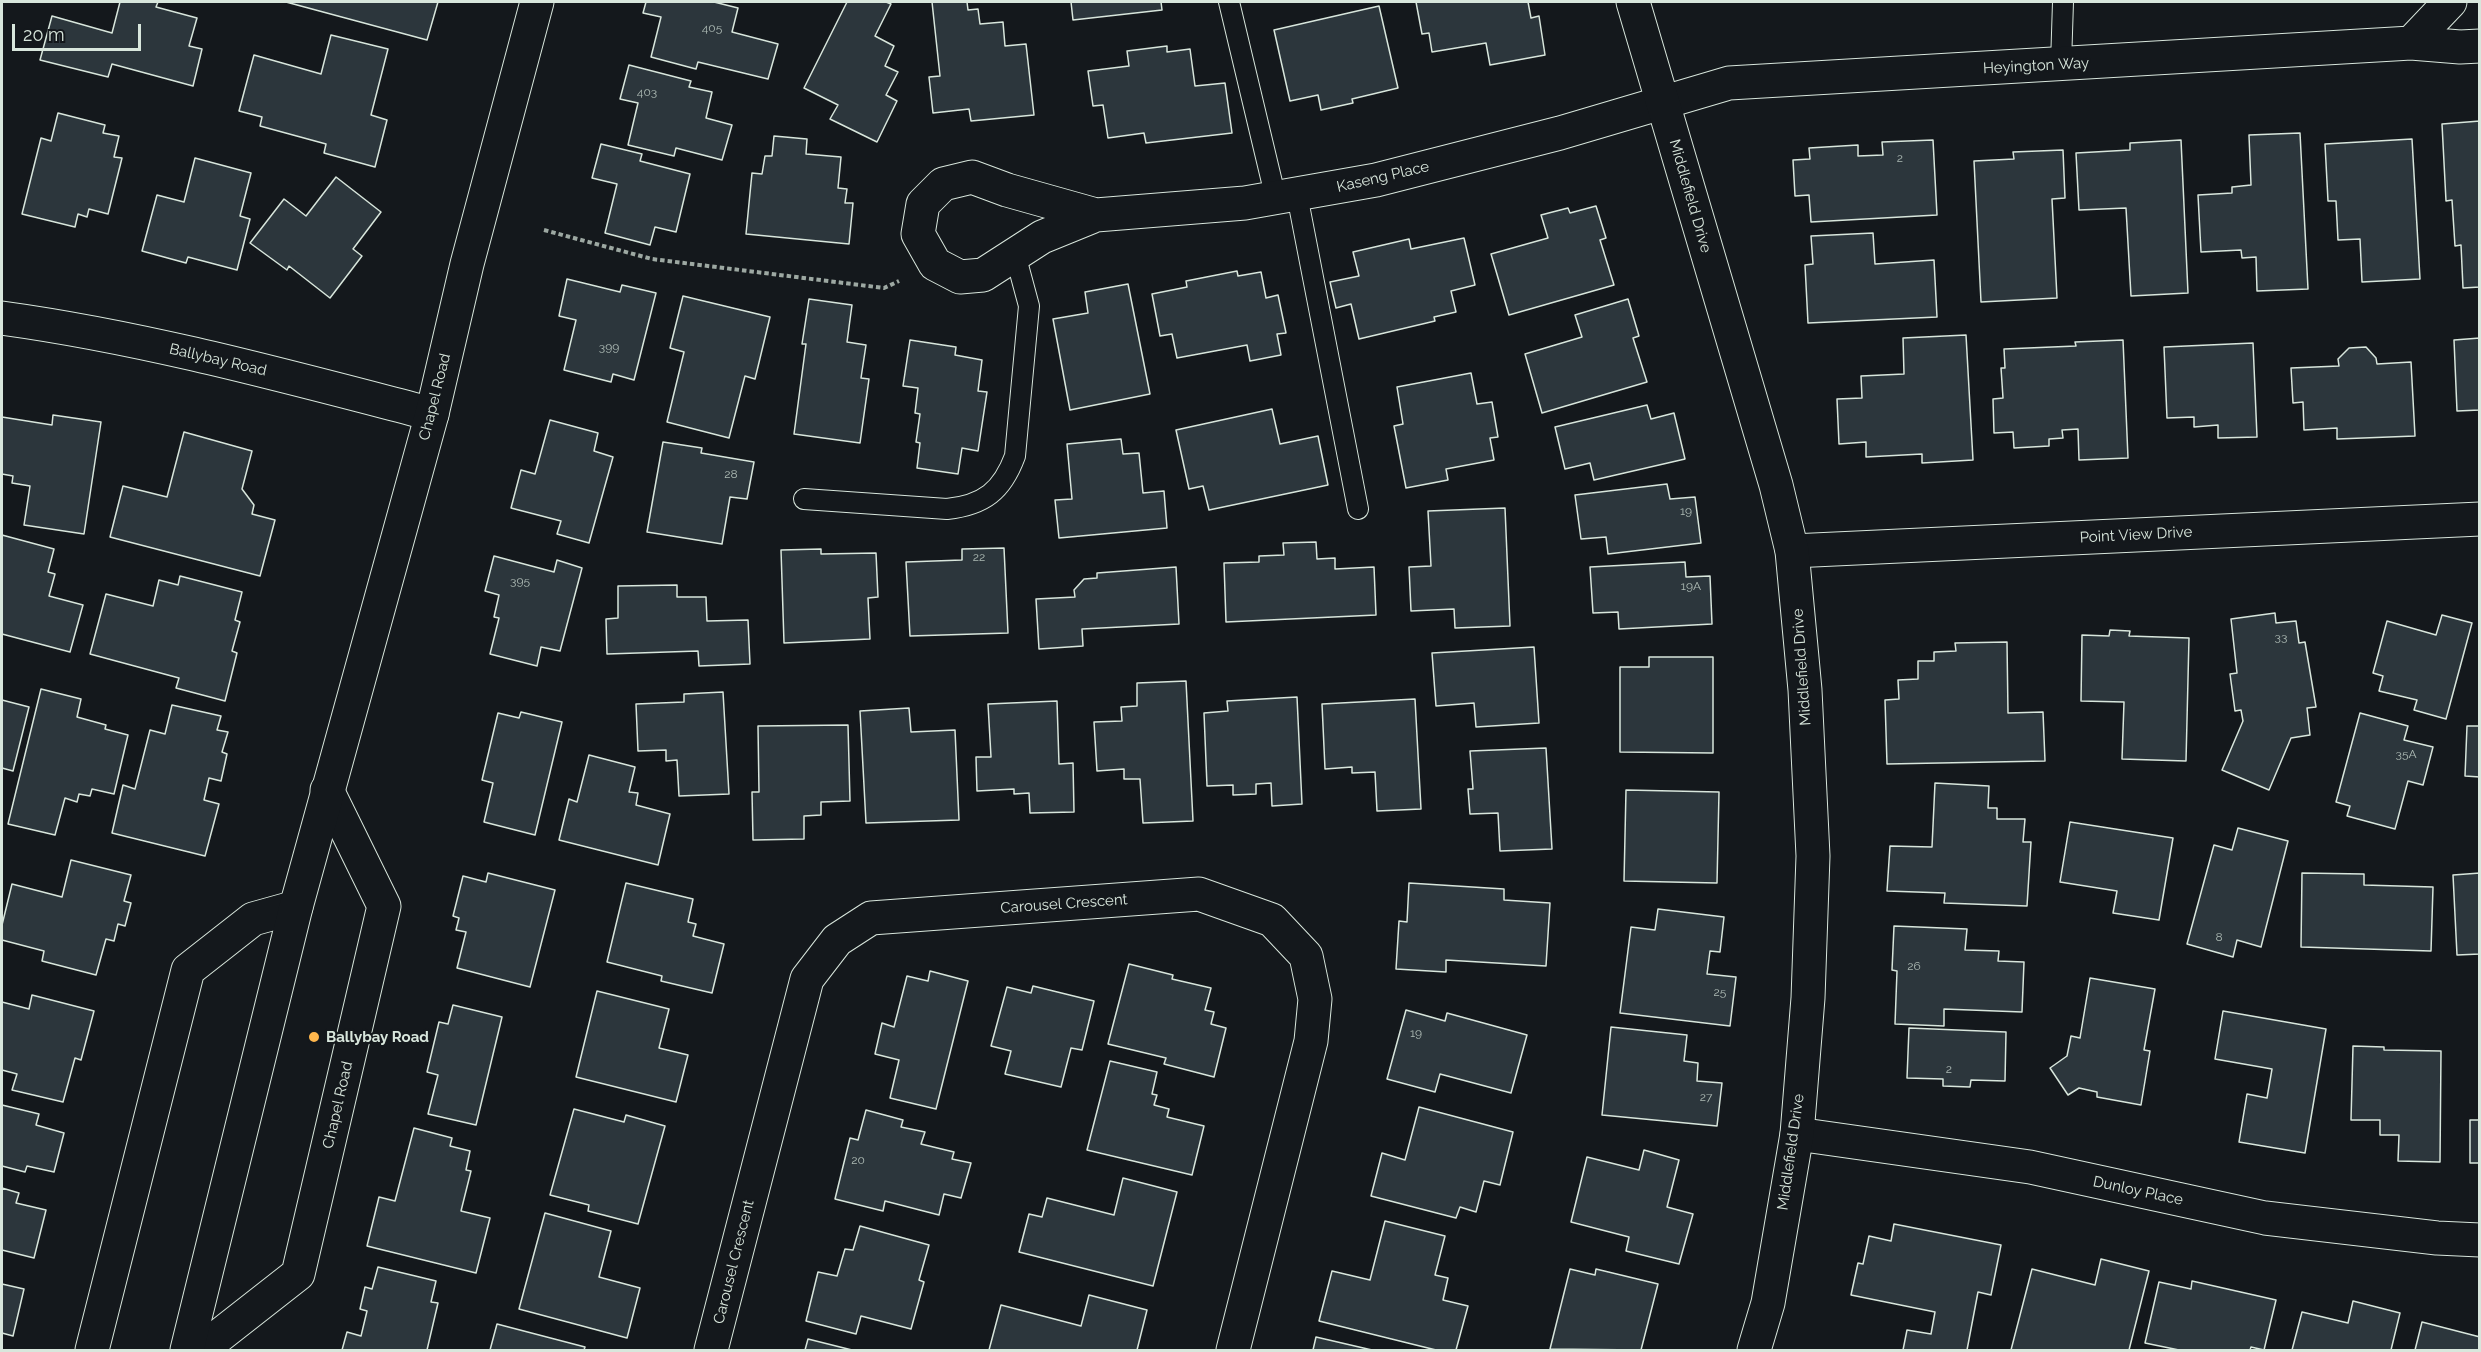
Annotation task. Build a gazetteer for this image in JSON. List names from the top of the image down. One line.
{"streets":{"street":["Heyington Way","Kaseng Place","Middlefield Drive","Ballybay Road","Chapel Road","Point View Drive","Carousel Crescent","Dunloy Place"]},"crossings":[["Heyington Way","Kaseng Place"],["Heyington Way","Middlefield Drive"],["Kaseng Place","Middlefield Drive"],["Middlefield Drive","Point View Drive"],["Middlefield Drive","Dunloy Place"],["Ballybay Road","Chapel Road"]],"places":["Ballybay Road"],"house_numbers":["405","403","2","399","28","19","22","395","19A","33","35A","8","26","25","19","2","27","20"],"scale_bar":"20 m"}
